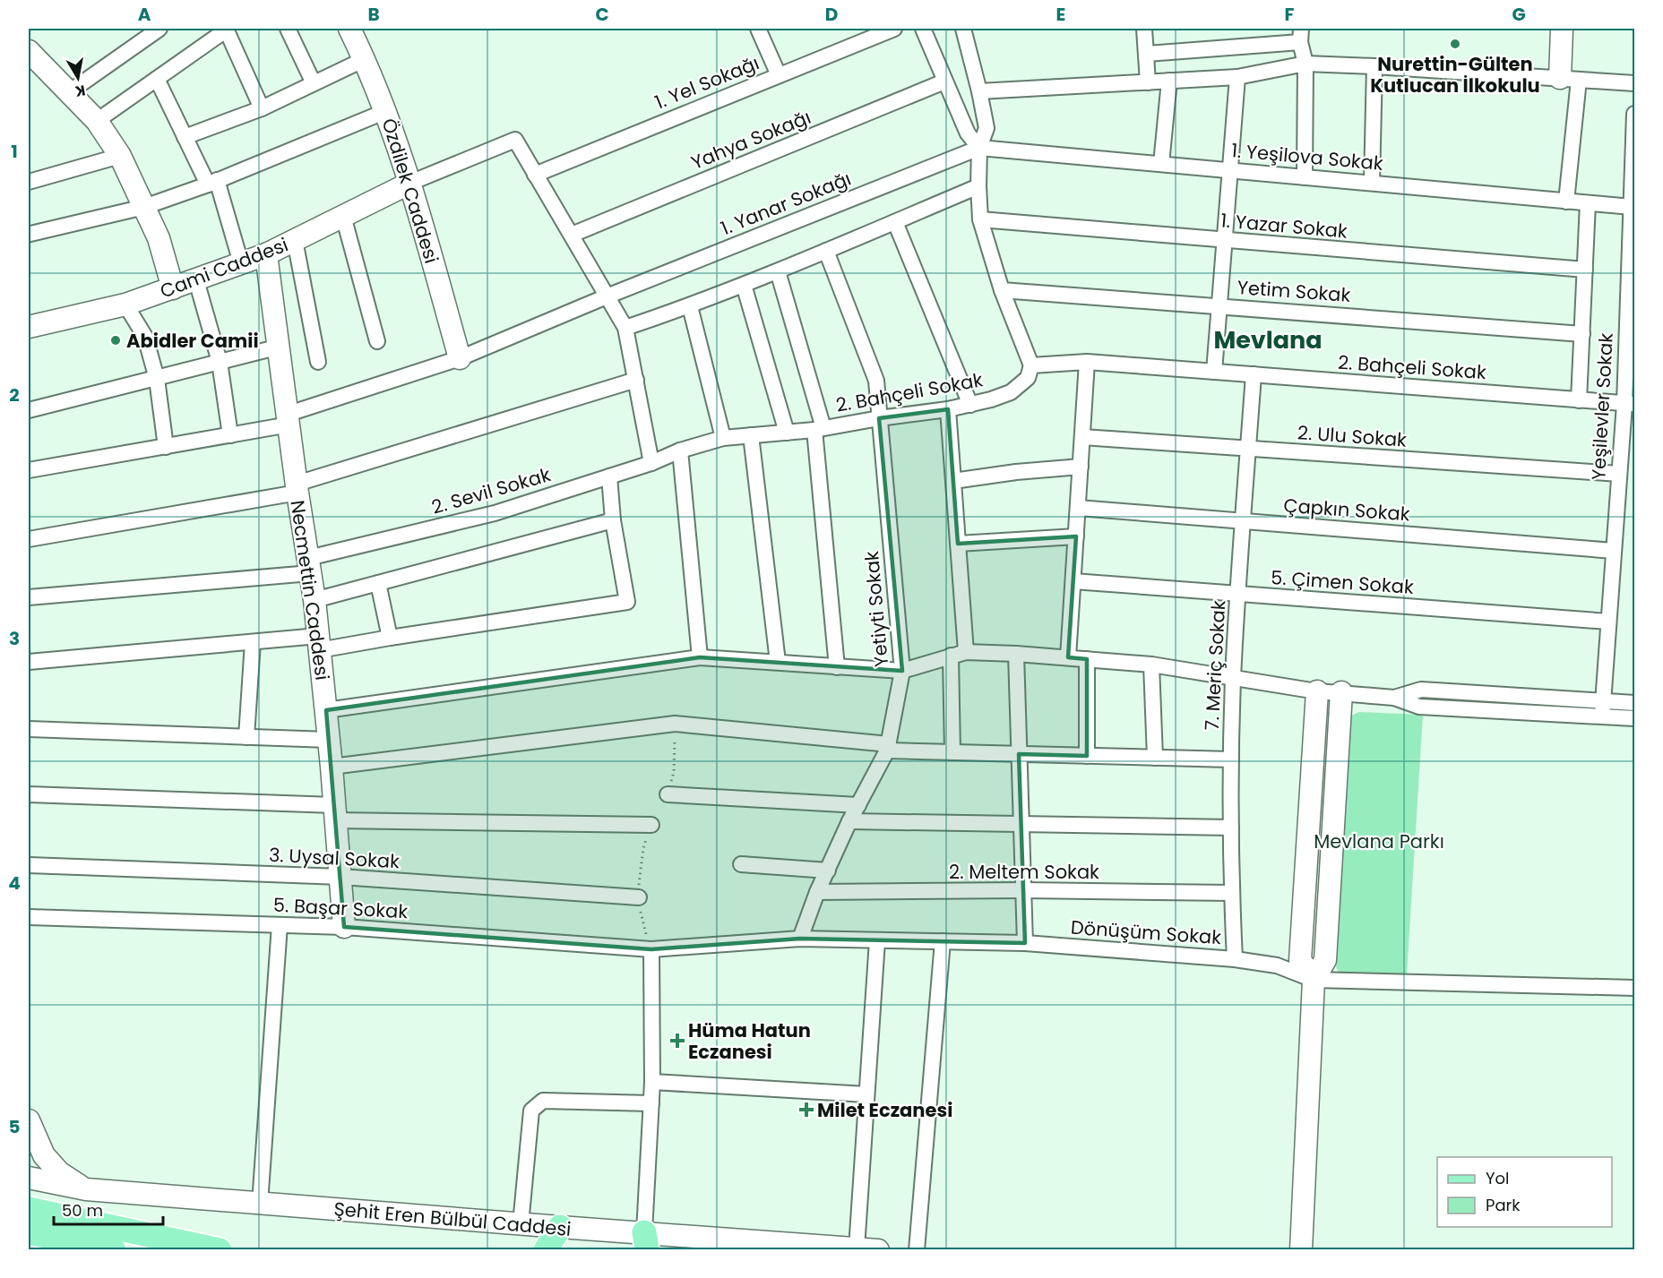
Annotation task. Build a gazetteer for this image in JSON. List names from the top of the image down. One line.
{"streets":{"main road":["Özdilek Caddesi","Cami Caddesi","Necmettin Caddesi","Şehit Eren Bülbül Caddesi"],"street":["1. Yel Sokağı","Yahya Sokağı","1. Yeşilova Sokak","1. Yanar Sokağı","1. Yazar Sokak","Yetim Sokak","2. Bahçeli Sokak","Yeşilevler Sokak","2. Ulu Sokak","2. Sevil Sokak","Çapkın Sokak","5. Çimen Sokak","Yetiyti Sokak","7. Meriç Sokak","3. Uysal Sokak","2. Meltem Sokak","5. Başar Sokak","Dönüşüm Sokak"]},"crossings":[["1. Yeşilova Sokak","1. Yanar Sokağı"],["1. Yeşilova Sokak","Yeşilevler Sokak"],["Özdilek Caddesi","1. Yanar Sokağı"],["Özdilek Caddesi","Cami Caddesi"],["1. Yanar Sokağı","Necmettin Caddesi"],["Cami Caddesi","Necmettin Caddesi"],["2. Bahçeli Sokak","Yeşilevler Sokak"],["2. Bahçeli Sokak","2. Sevil Sokak"],["2. Bahçeli Sokak","Yetiyti Sokak"],["2. Bahçeli Sokak","7. Meriç Sokak"],["Yeşilevler Sokak","2. Ulu Sokak"],["Yeşilevler Sokak","Çapkın Sokak"],["Yeşilevler Sokak","5. Çimen Sokak"],["2. Ulu Sokak","7. Meriç Sokak"],["2. Sevil Sokak","Necmettin Caddesi"],["Çapkın Sokak","7. Meriç Sokak"],["5. Çimen Sokak","7. Meriç Sokak"],["Necmettin Caddesi","3. Uysal Sokak"],["Necmettin Caddesi","5. Başar Sokak"],["Yetiyti Sokak","2. Meltem Sokak"],["Yetiyti Sokak","Dönüşüm Sokak"],["7. Meriç Sokak","2. Meltem Sokak"],["7. Meriç Sokak","Dönüşüm Sokak"],["5. Başar Sokak","Dönüşüm Sokak"]],"districts":["Mevlana"],"parks":["Mevlana Parkı"],"places":{"other":["Nurettin-Gülten Kutlucan İlkokulu","Abidler Camii"],"health":["Hüma Hatun Eczanesi","Milet Eczanesi"]},"legend":["Yol","Park"],"scale_bar":"50 m","north":"bottom","grid":{"columns":["A","B","C","D","E","F","G"],"rows":["1","2","3","4","5"]}}
